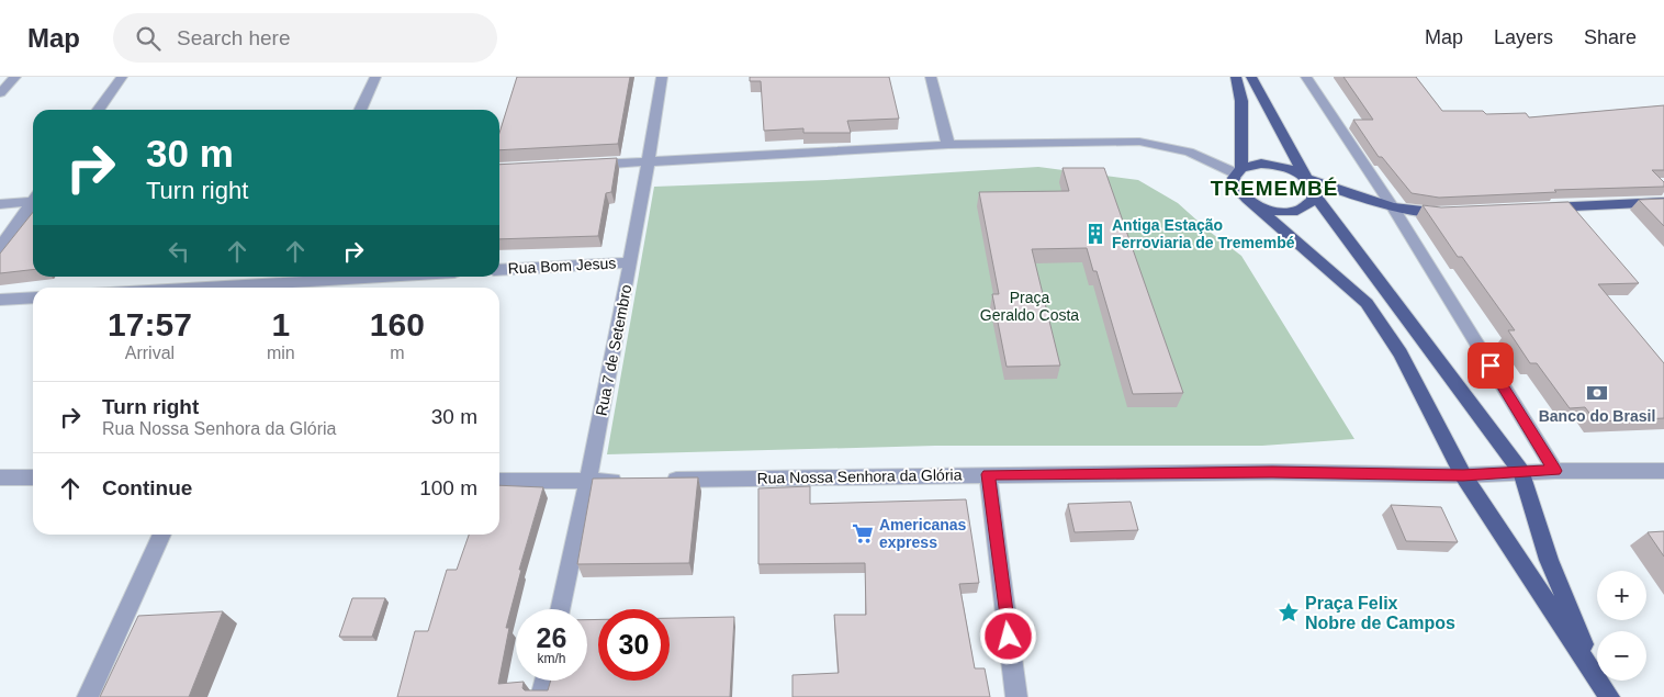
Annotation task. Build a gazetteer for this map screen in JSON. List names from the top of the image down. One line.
{"streets":{"street":["Rua Bom Jesus","Rua 7 de Setembro","Rua Nossa Senhora da Glória"]},"crossings":[["Rua Bom Jesus","Rua 7 de Setembro"]],"districts":["TREMEMBÉ"],"parks":["Praça Geraldo Costa"],"places":{"building":["Antiga Estação Ferroviaria de Tremembé"],"bank":["Banco do Brasil"],"supermarket":["Americanas express"],"place":["Praça Felix Nobre de Campos"]},"page":{"header":"Map","search":"Search here","nav":["Map","Layers","Share"],"turn":["30 m","Turn right"],"eta":["17:57","Arrival","1","min","160","m"],"list":[{"name":"Turn right","note":"Rua Nossa Senhora da Glória","value":"30 m"},{"name":"Continue","value":"100 m"}],"map_buttons":["+","−"],"speed":"26 km/h","limit":"30"}}
